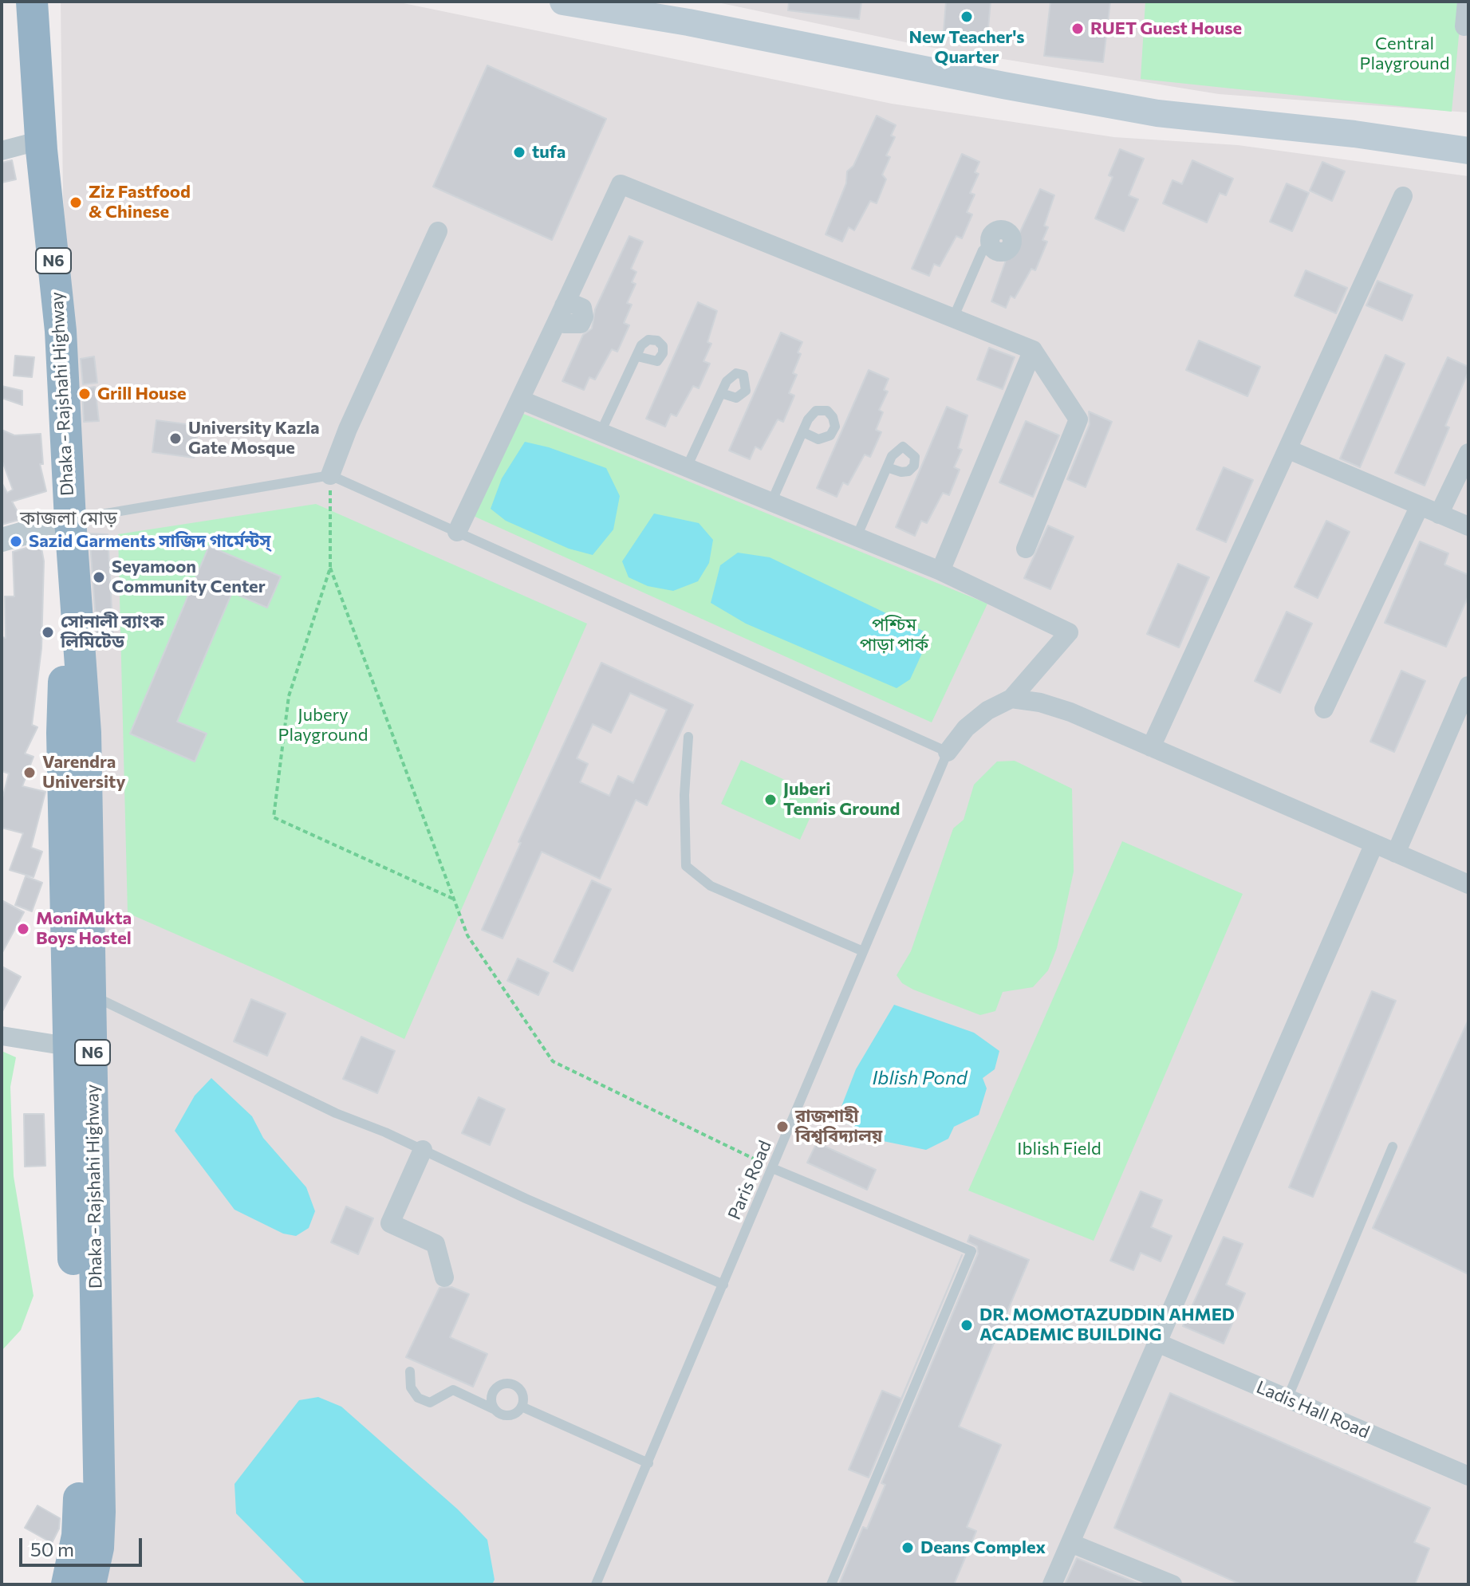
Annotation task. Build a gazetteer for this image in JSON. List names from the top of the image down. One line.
{"streets":{"highway":["N6","Dhaka - Rajshahi Highway"],"street":["Ladis Hall Road"],"lane":["Paris Road"]},"districts":["কাজলা মোড়"],"water":["Iblish Pond"],"parks":["Central Playground","পশ্চিম পাড়া পার্ক","Jubery Playground","Iblish Field"],"places":["New Teacher's Quarter","RUET Guest House","tufa","Ziz Fastfood & Chinese","Grill House","University Kazla Gate Mosque","Sazid Garments সাজিদ গার্মেন্টস্","Seyamoon Community Center","সোনালী ব্যাংক লিমিটেড","Varendra University","Juberi Tennis Ground","MoniMukta Boys Hostel","রাজশাহী বিশ্ববিদ্যালয়","DR. MOMOTAZUDDIN AHMED ACADEMIC BUILDING","Deans Complex"],"scale_bar":"50 m"}
